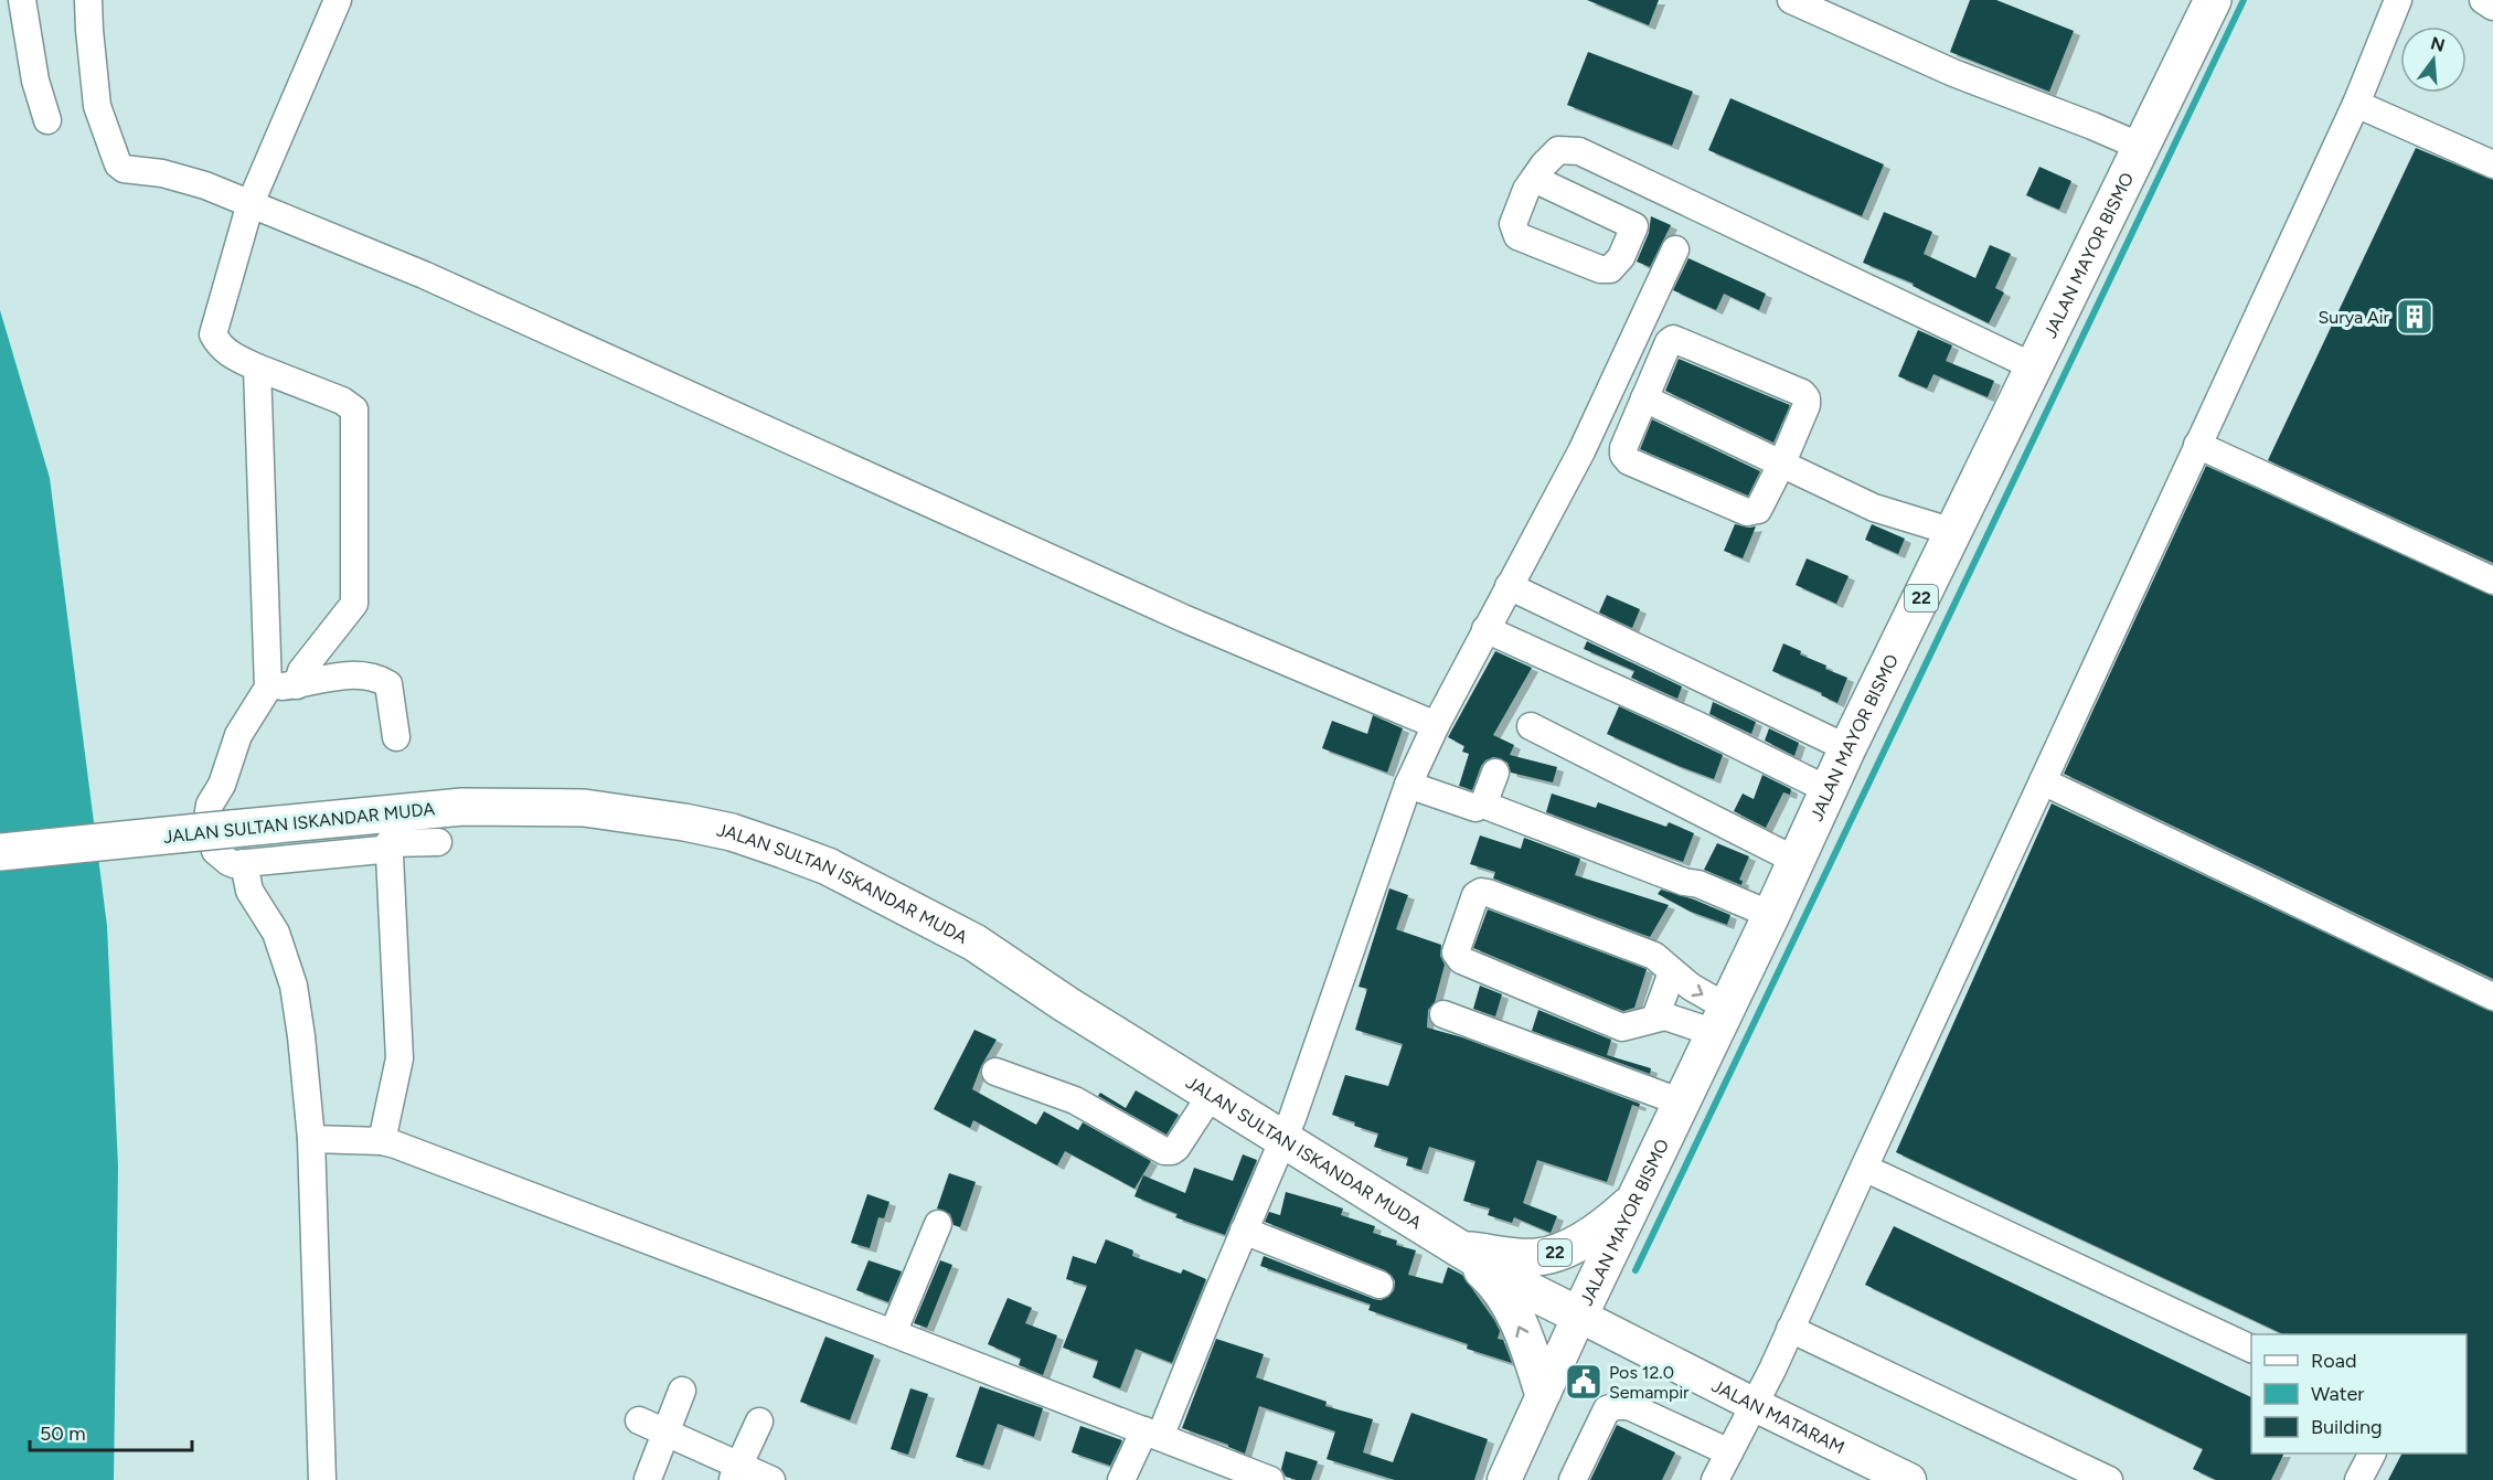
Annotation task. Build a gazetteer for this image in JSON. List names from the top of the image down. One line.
{"streets":{"highway":["JALAN MAYOR BISMO","22","JALAN SULTAN ISKANDAR MUDA"],"main road":["JALAN MATARAM"]},"crossings":[["JALAN MAYOR BISMO","22"],["JALAN MAYOR BISMO","JALAN SULTAN ISKANDAR MUDA"],["JALAN MAYOR BISMO","JALAN MATARAM"],["22","JALAN SULTAN ISKANDAR MUDA"],["JALAN SULTAN ISKANDAR MUDA","JALAN MATARAM"]],"places":{"building":["Surya Air"],"public building":["Pos 12.0 Semampir"]},"legend":["Road","Water","Building"],"scale_bar":"50 m","north":"top"}
